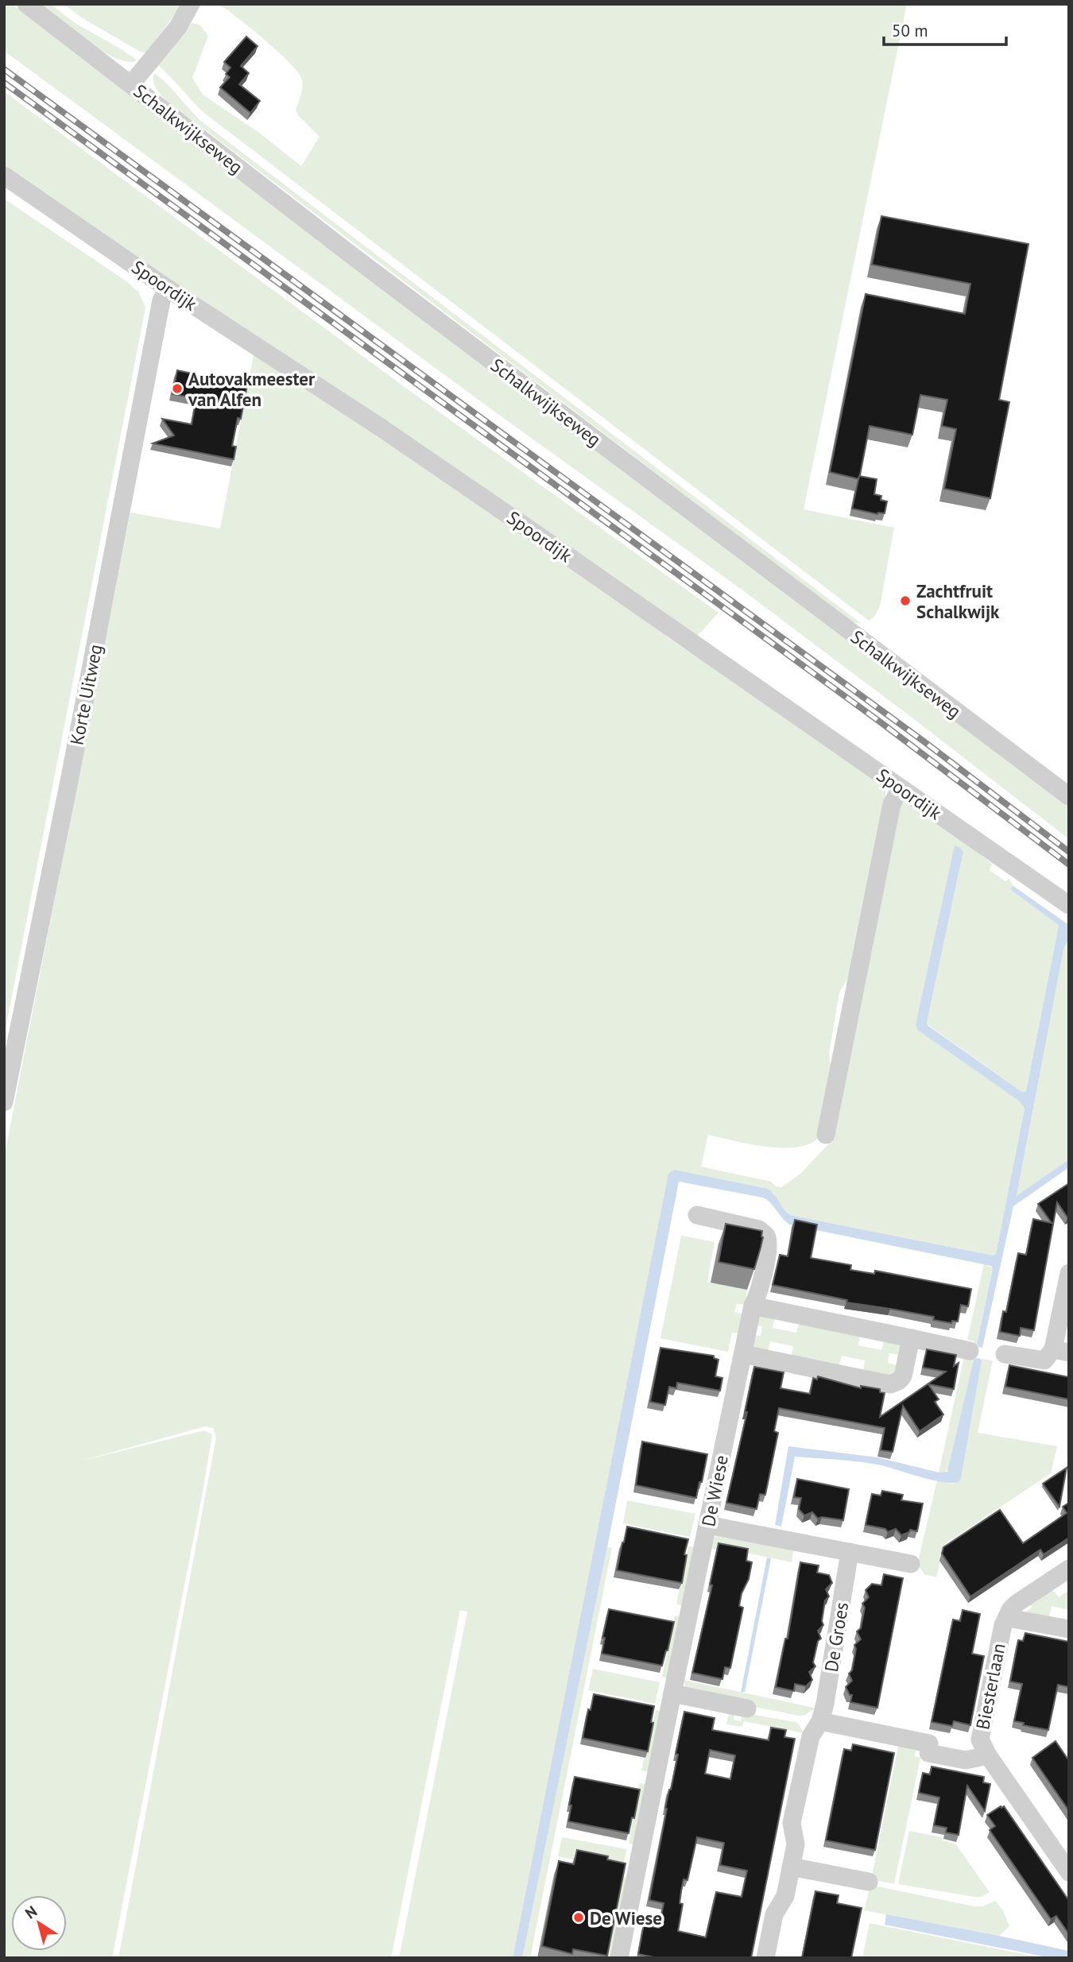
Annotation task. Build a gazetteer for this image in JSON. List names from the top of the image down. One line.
{"streets":{"street":["Schalkwijkseweg","Spoordijk","Korte Uitweg","De Wiese","De Groes","Biesterlaan"]},"crossings":[["Spoordijk","Korte Uitweg"],["De Groes","Biesterlaan"]],"places":["Autovakmeester van Alfen","Zachtfruit Schalkwijk","De Wiese"],"scale_bar":"50 m","north":"top left"}
